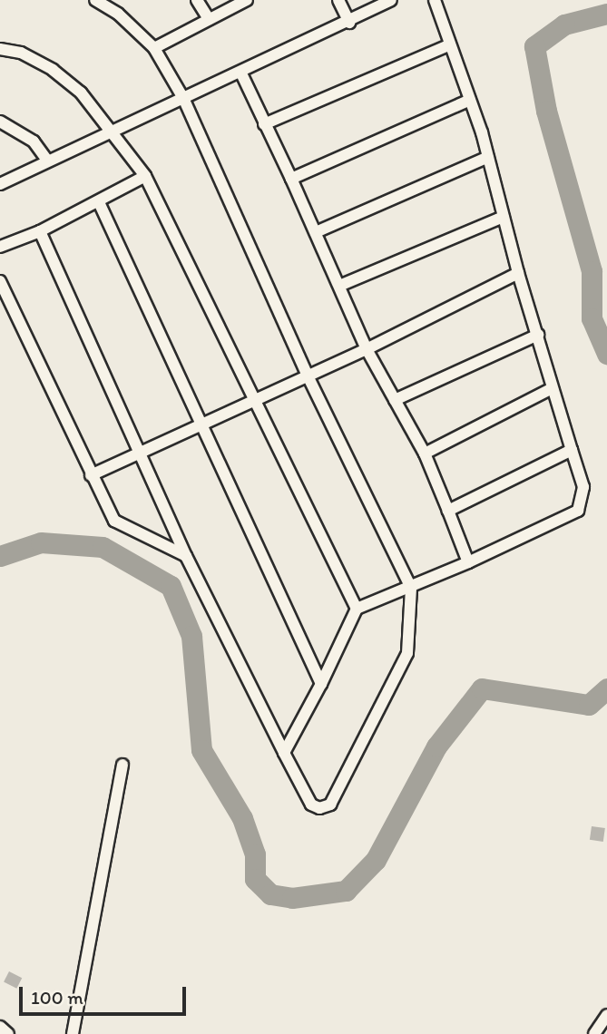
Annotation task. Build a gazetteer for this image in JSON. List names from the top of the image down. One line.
{"scale_bar":"100 m"}
